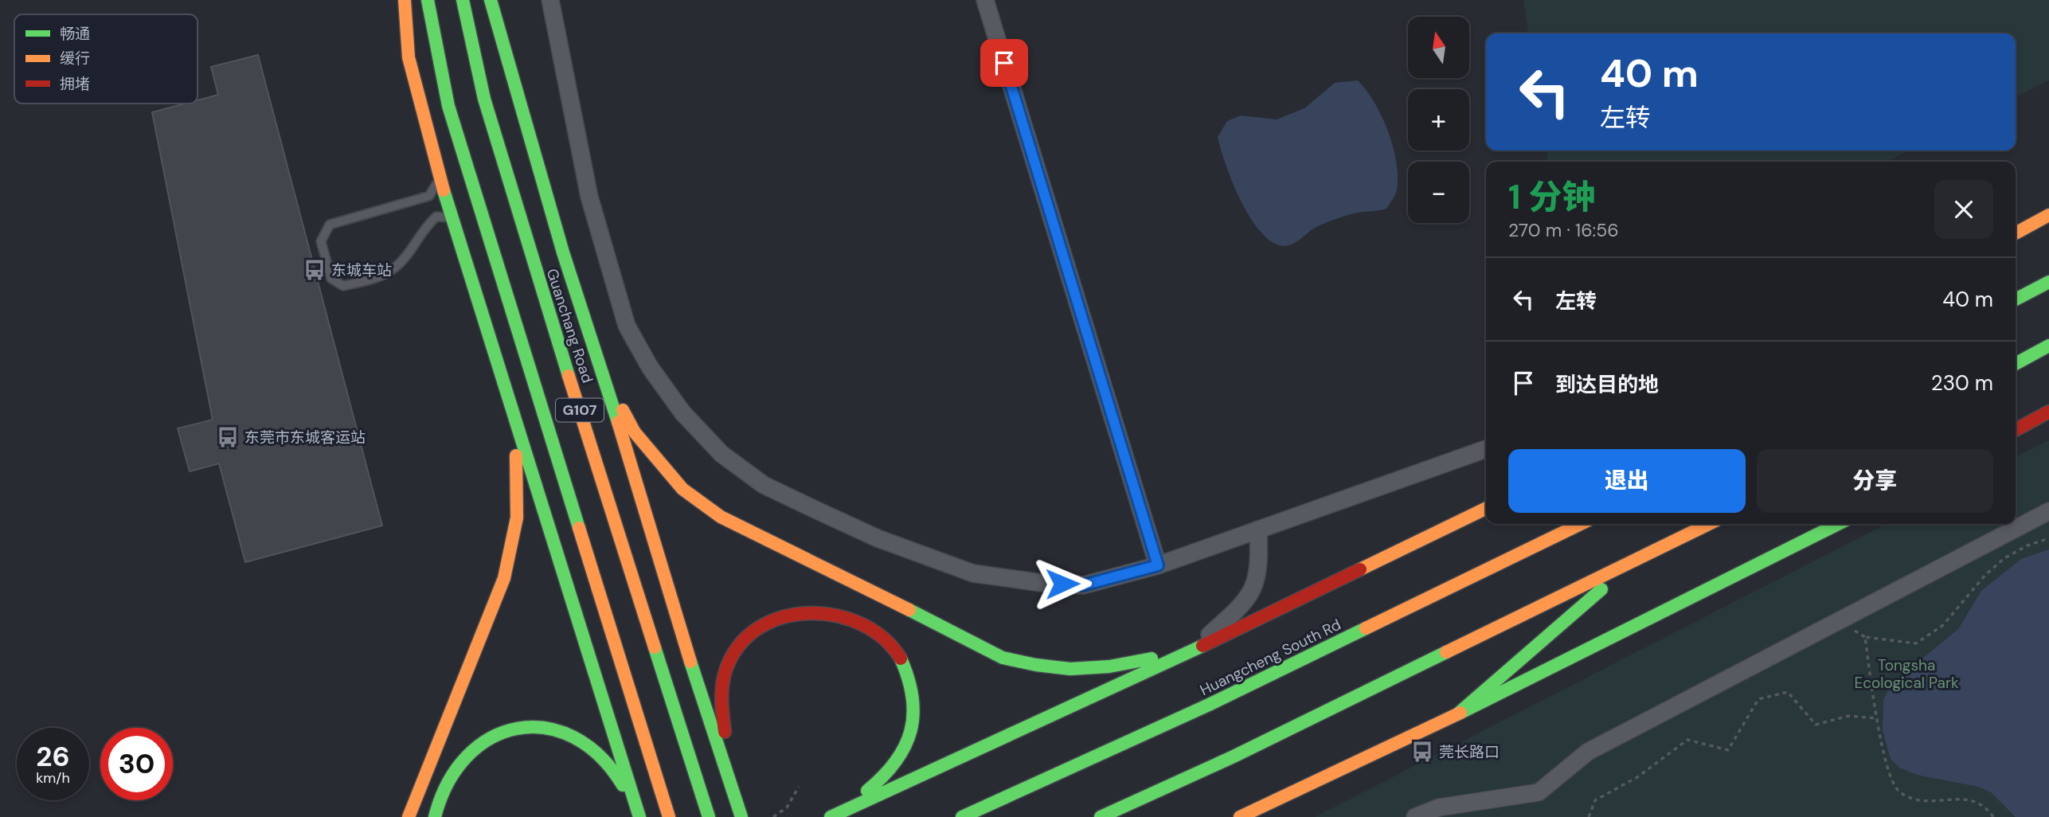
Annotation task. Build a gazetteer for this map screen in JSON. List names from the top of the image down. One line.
{"streets":{"main road":["Guanchang Road","G107","Huangcheng South Rd"]},"parks":["Tongsha Ecological Park"],"places":{"bus stop":["东城车站","东莞市东城客运站","莞长路口"]},"legend":["畅通","缓行","拥堵"],"north":"top","page":{"map_buttons":["+","−"],"turn":["40 m","左转"],"heading":["1 分钟","270 m · 16:56"],"list":[{"name":"左转","value":"40 m"},{"name":"到达目的地","value":"230 m"}],"buttons":["退出","分享"],"speed":"26 km/h","limit":"30"}}
